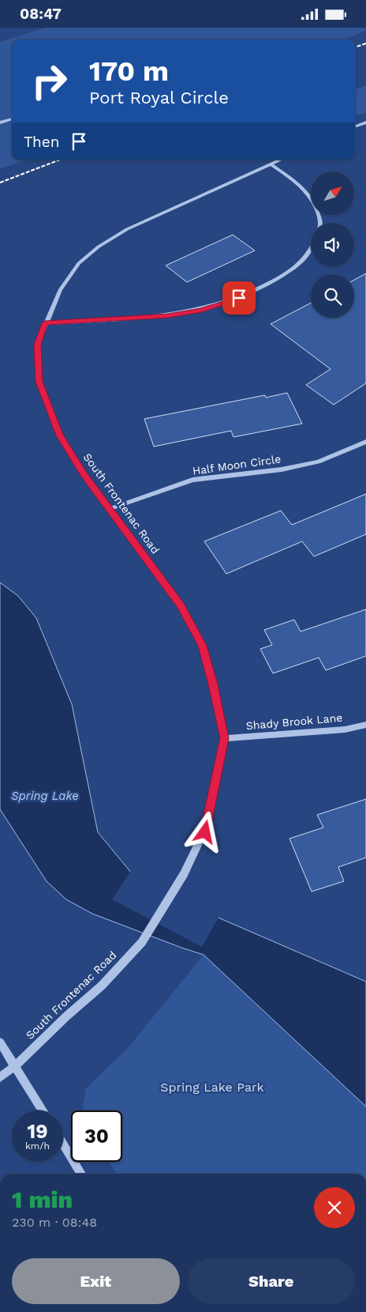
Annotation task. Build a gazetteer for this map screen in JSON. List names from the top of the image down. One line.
{"streets":{"street":["Half Moon Circle","South Frontenac Road","Shady Brook Lane"]},"crossings":[["Half Moon Circle","South Frontenac Road"],["South Frontenac Road","Shady Brook Lane"]],"water":["Spring Lake"],"parks":["Spring Lake Park"],"north":"top right","page":{"status":"08:47","turn":["170 m","Port Royal Circle"],"then":"Then","speed":"19 km/h","limit":"30","heading":["1 min","230 m · 08:48"],"buttons":["Exit","Share"]}}
